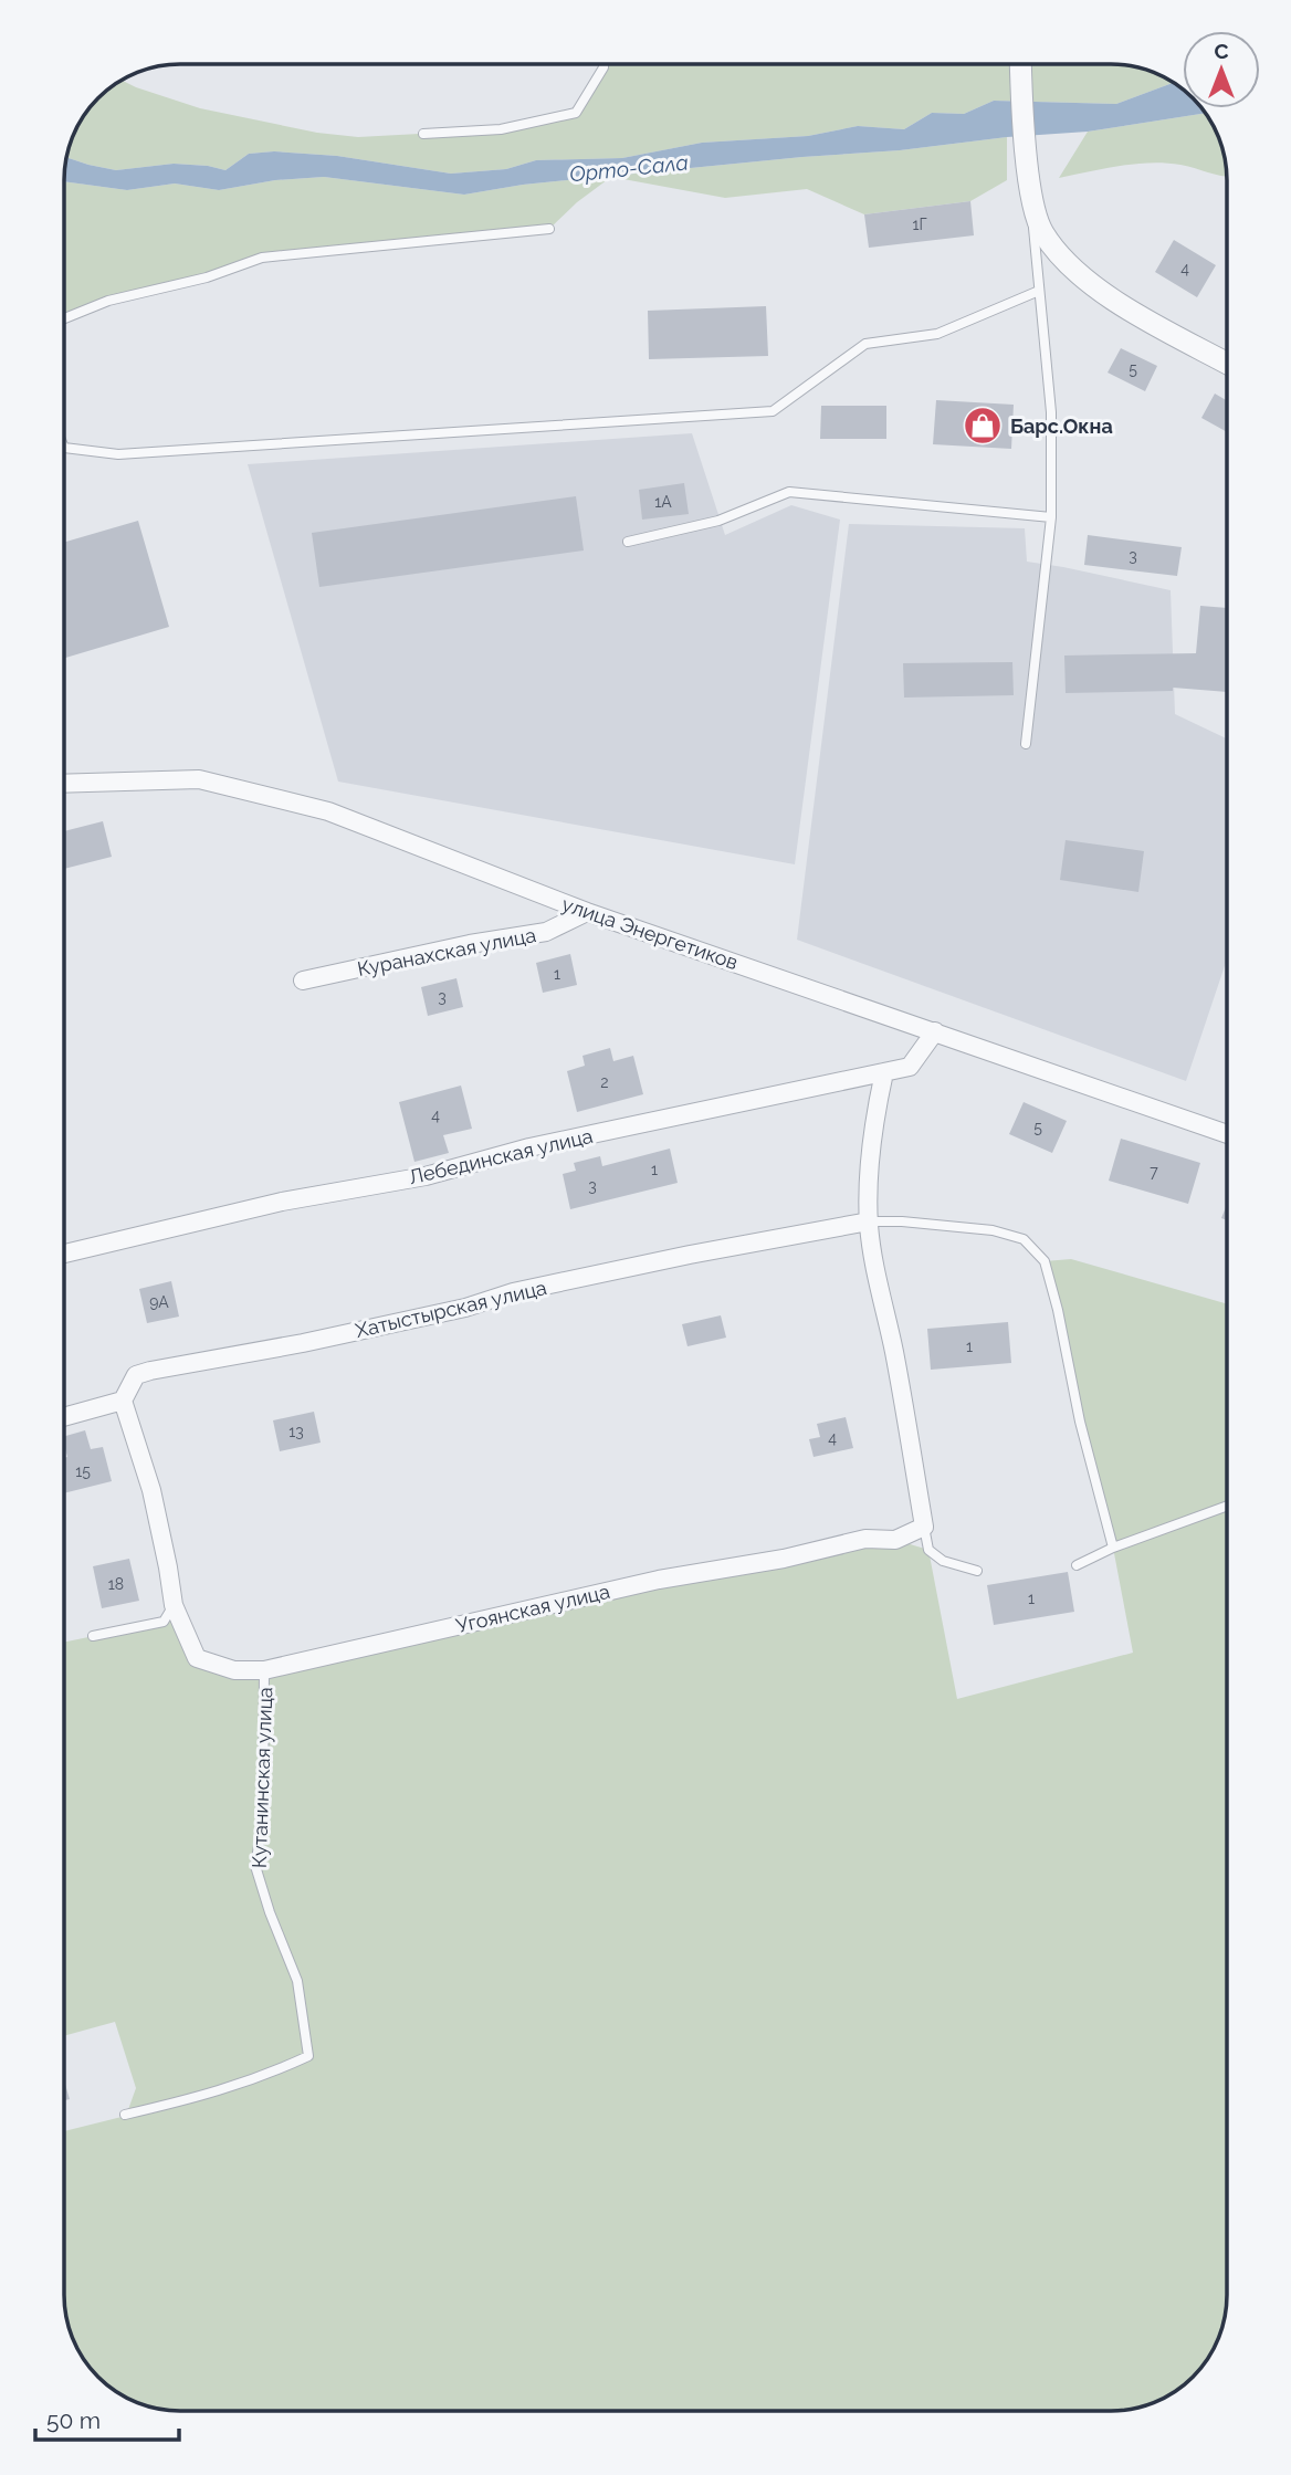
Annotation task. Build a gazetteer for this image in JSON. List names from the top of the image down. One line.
{"streets":{"street":["улица Энергетиков","Куранахская улица","Лебединская улица","Хатыстырская улица","Угоянская улица"],"lane":["Кутанинская улица"]},"crossings":[["улица Энергетиков","Куранахская улица"],["улица Энергетиков","Лебединская улица"],["Угоянская улица","Кутанинская улица"]],"water":["Орто-Сала"],"places":{"shop":["Барс.Окна"]},"house_numbers":["1Г","4","5","1А","3","1","3","2","4","5","1","7","3","9А","1","13","4","15","18","1"],"scale_bar":"50 m","north":"top"}
